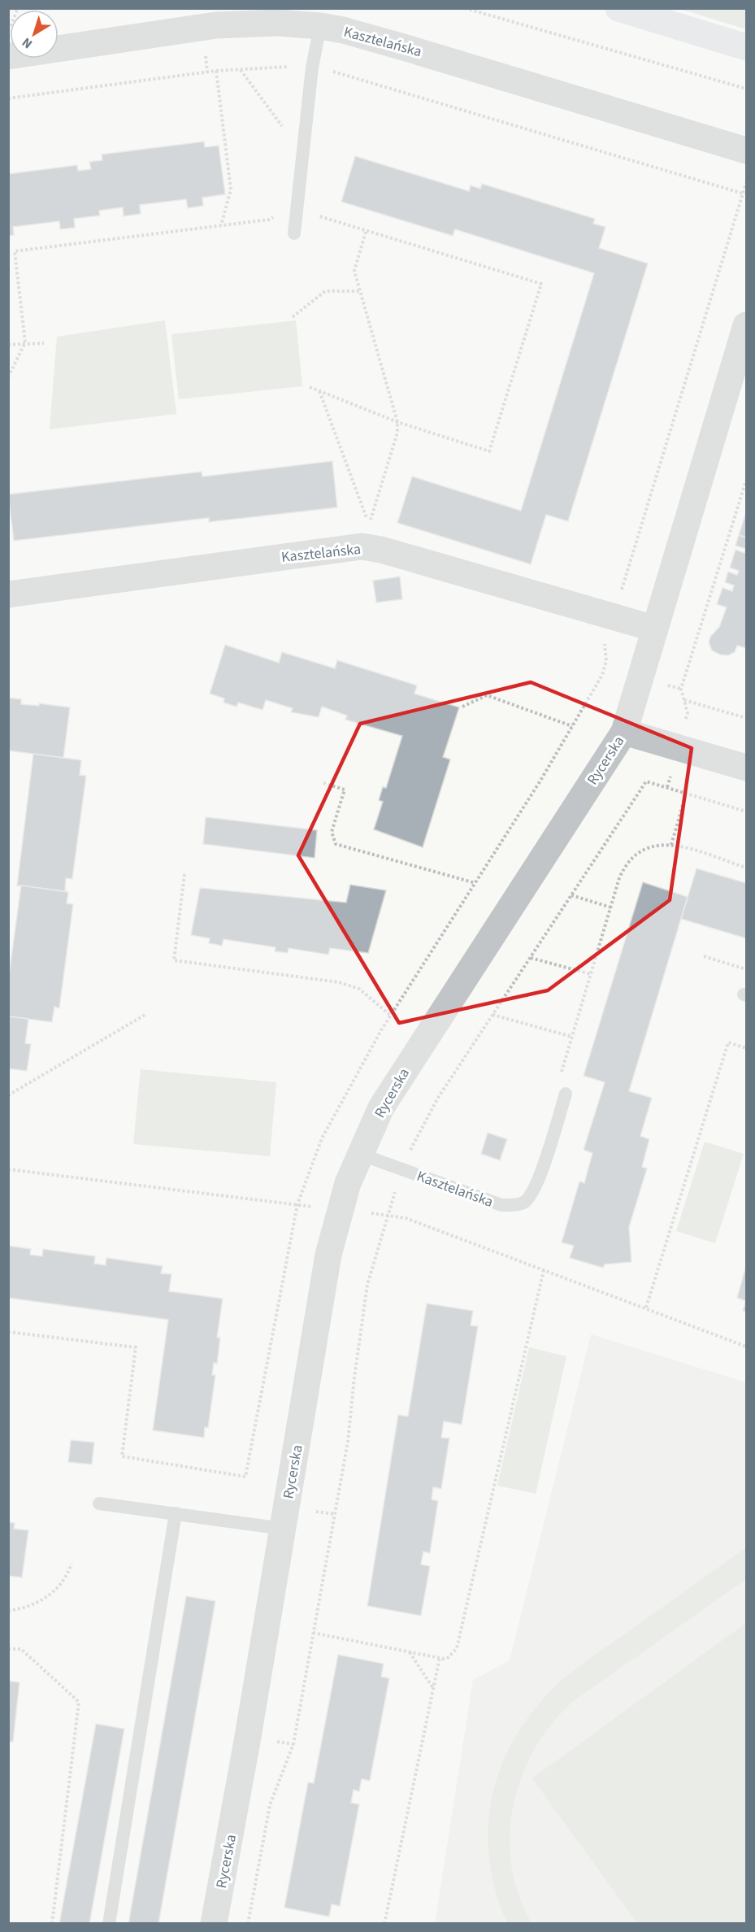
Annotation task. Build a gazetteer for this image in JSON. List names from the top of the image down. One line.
{"streets":{"street":["Kasztelańska","Rycerska"]},"crossings":[["Kasztelańska","Rycerska"]],"north":"bottom left"}
